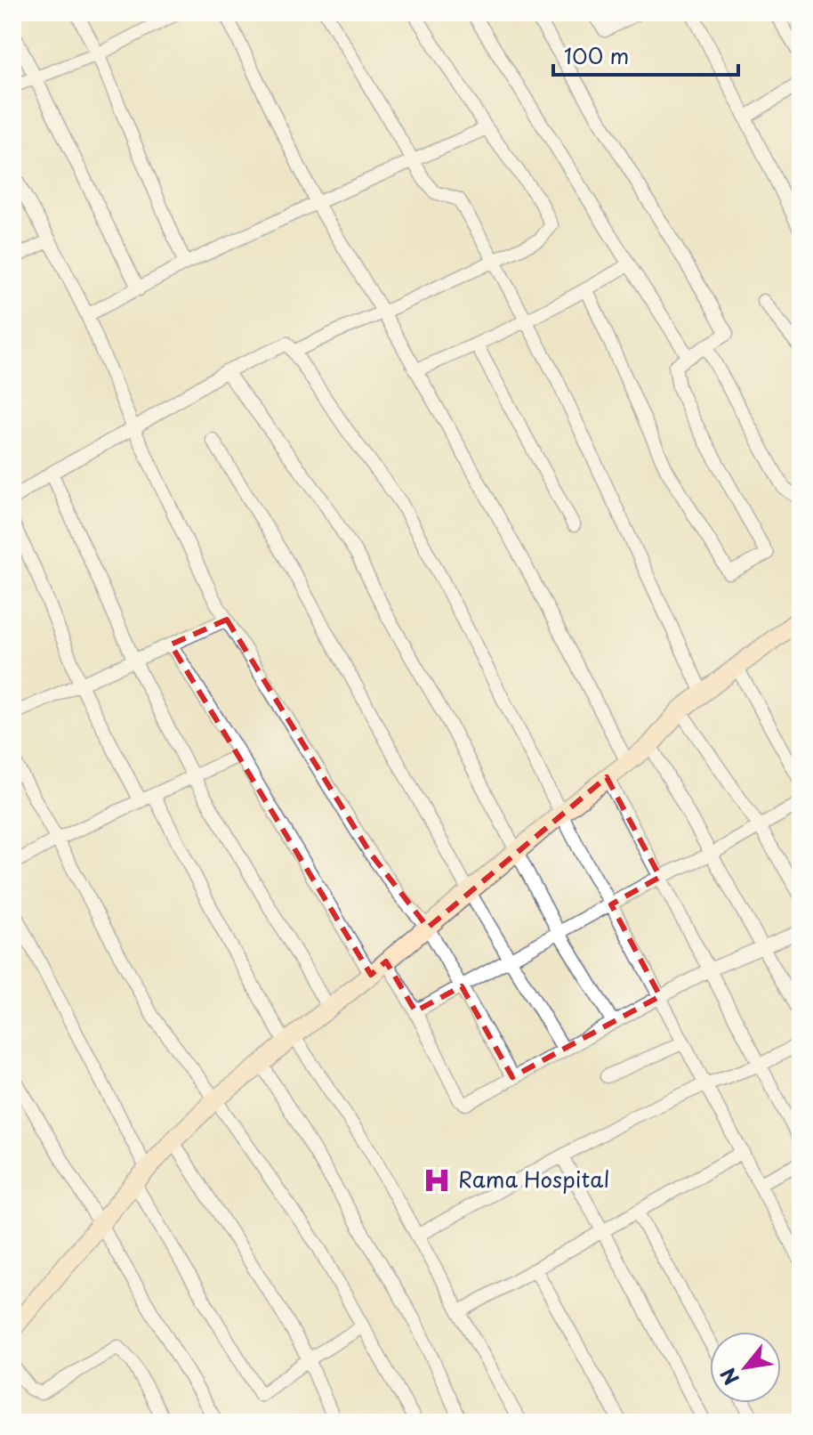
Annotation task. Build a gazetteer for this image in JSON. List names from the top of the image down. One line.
{"places":{"hospital":["Rama Hospital"]},"scale_bar":"100 m","north":"bottom left"}
